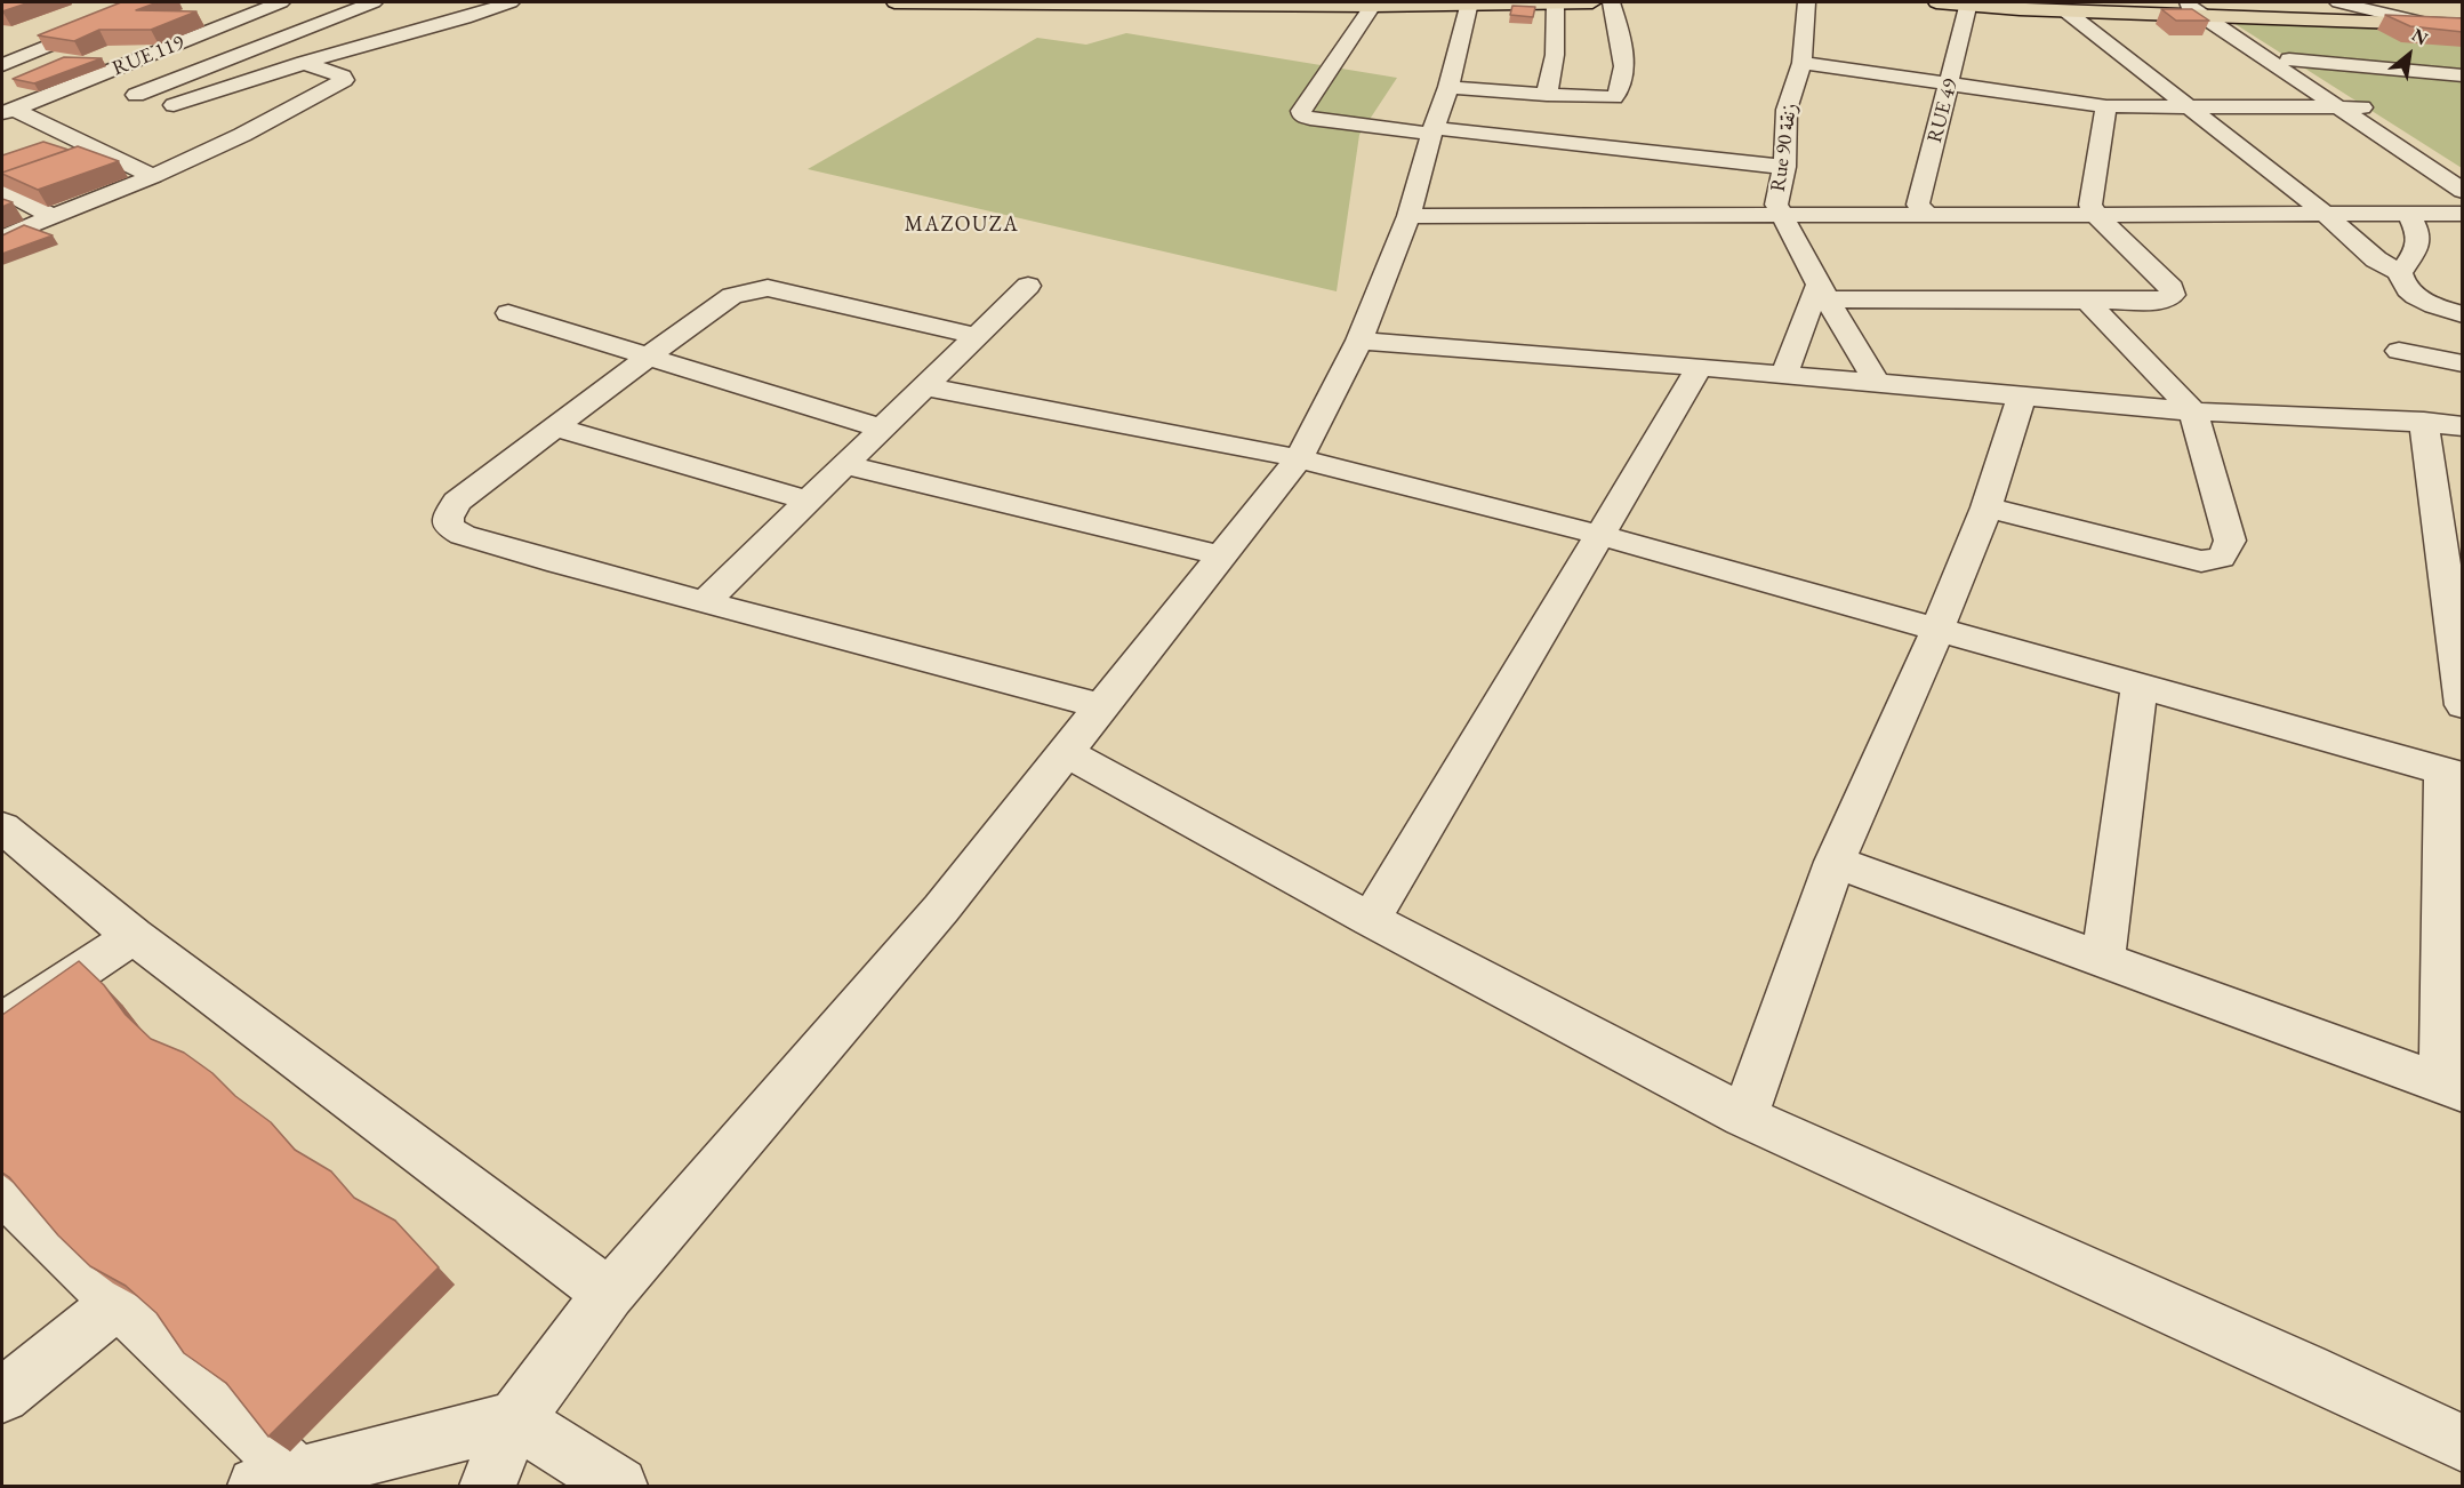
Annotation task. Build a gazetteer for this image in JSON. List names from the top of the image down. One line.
{"streets":{"street":["RUE 119","RUE 49","Rue 90 زنقة"]},"districts":["MAZOUZA"],"north":"top right"}
